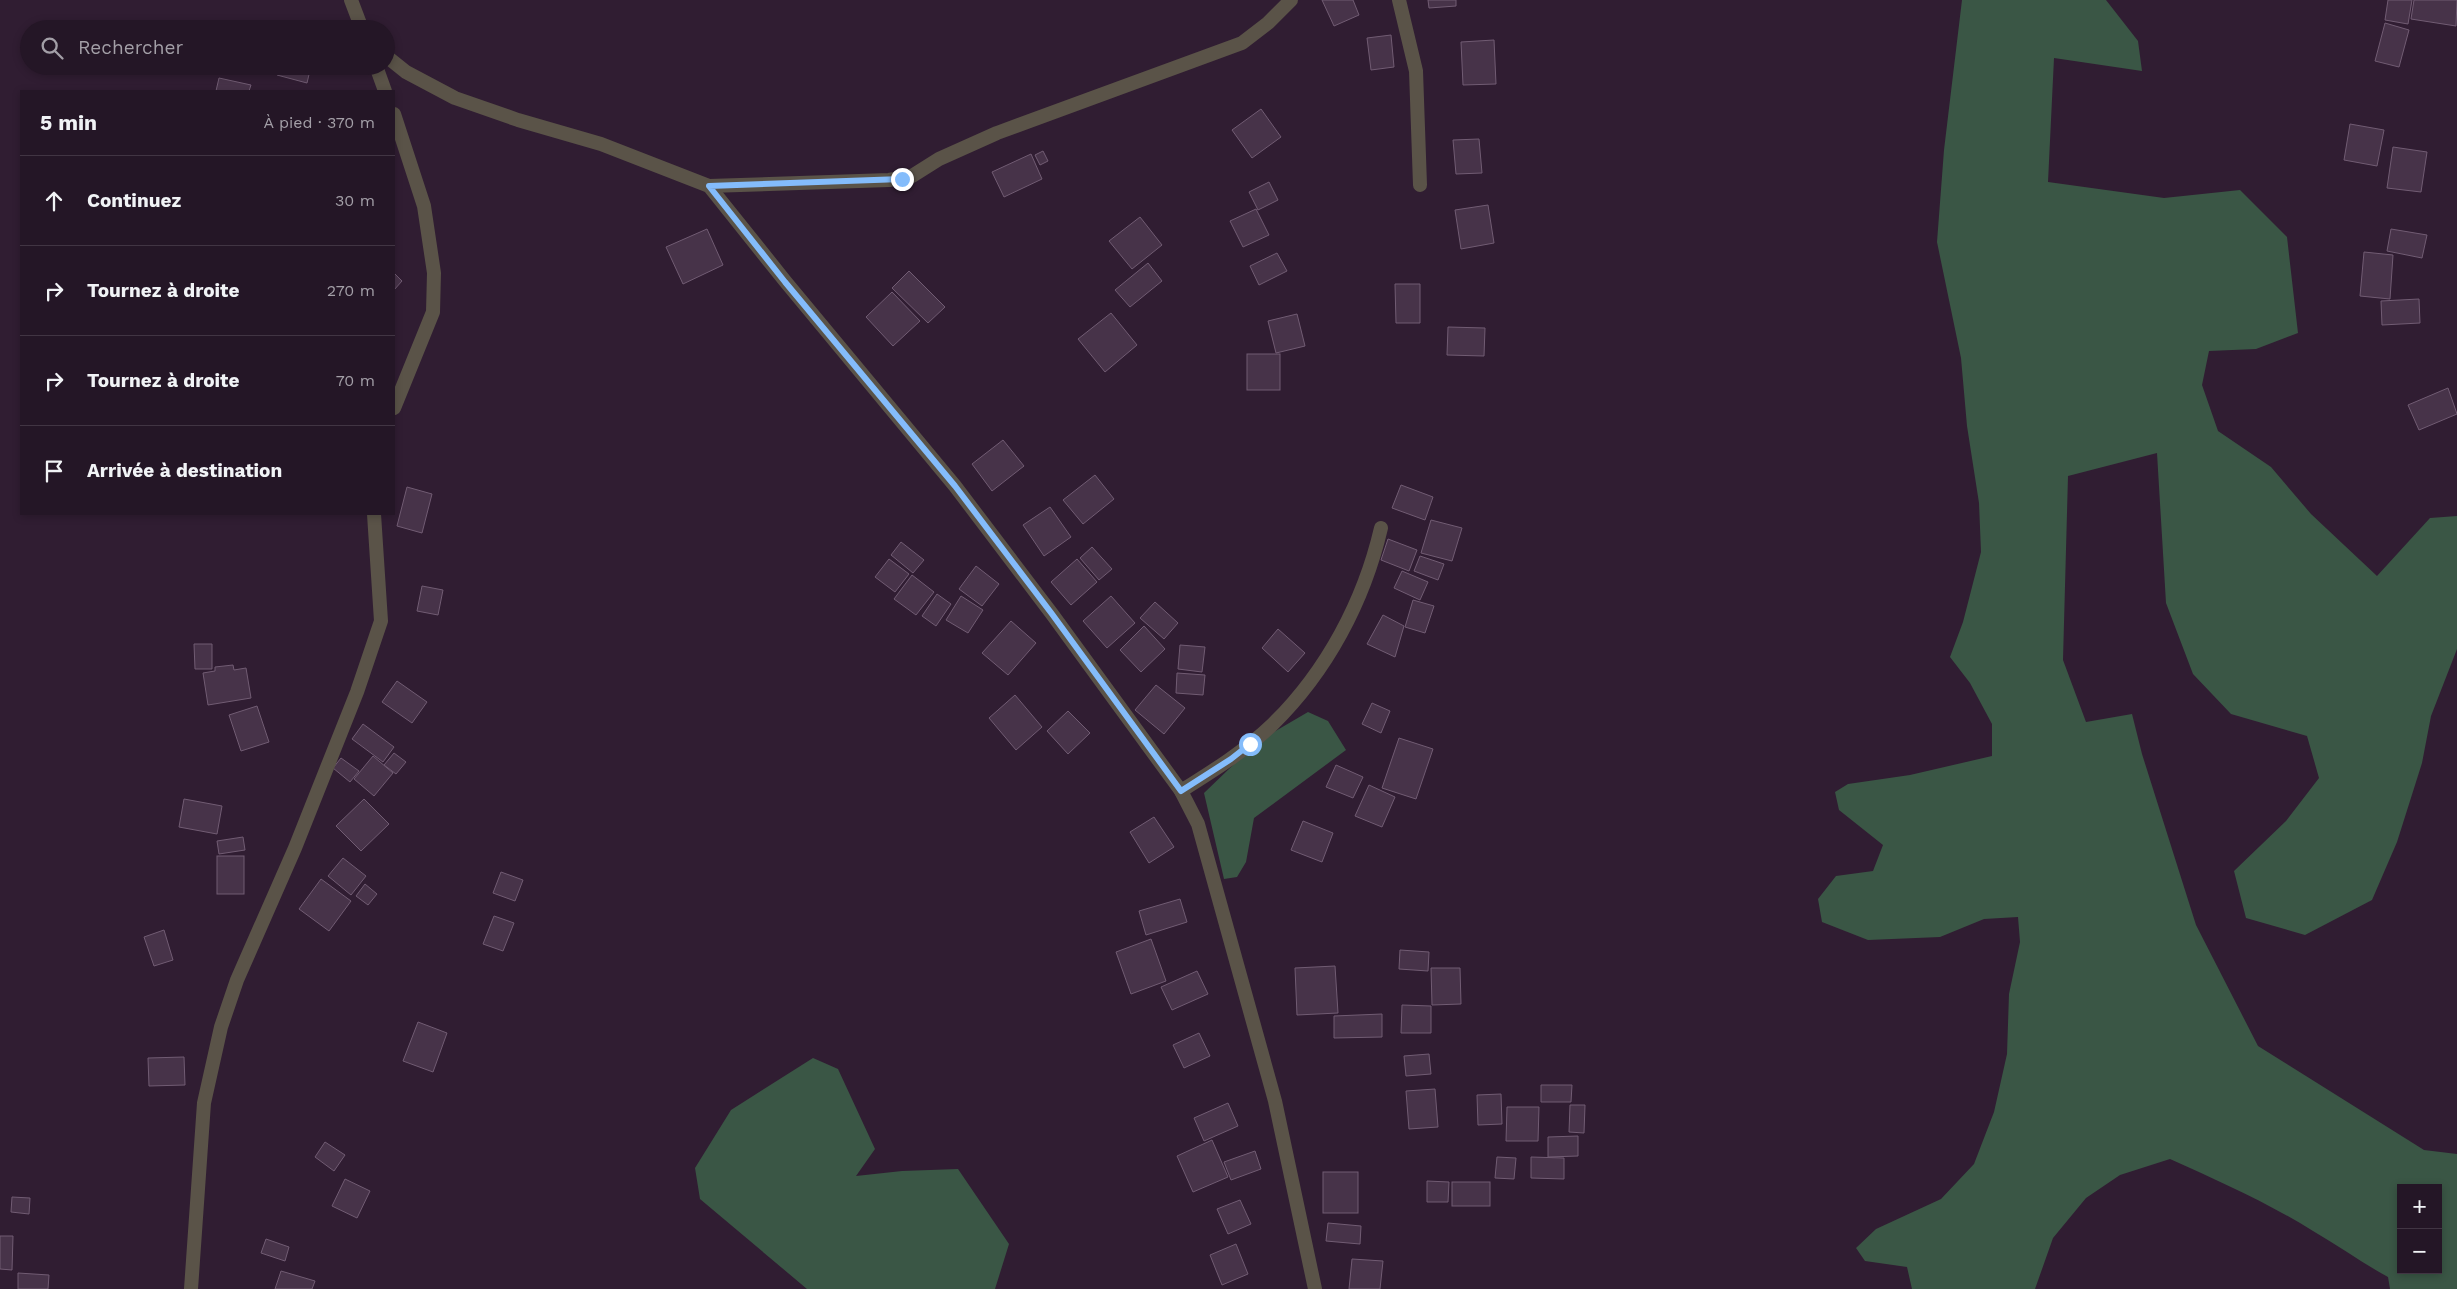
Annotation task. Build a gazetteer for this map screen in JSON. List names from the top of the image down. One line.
{"page":{"search":"Rechercher","heading":["5 min","À pied · 370 m"],"list":[["Continuez","30 m"],["Tournez à droite","270 m"],["Tournez à droite","70 m"],"Arrivée à destination"],"map_buttons":["+","−"]}}
